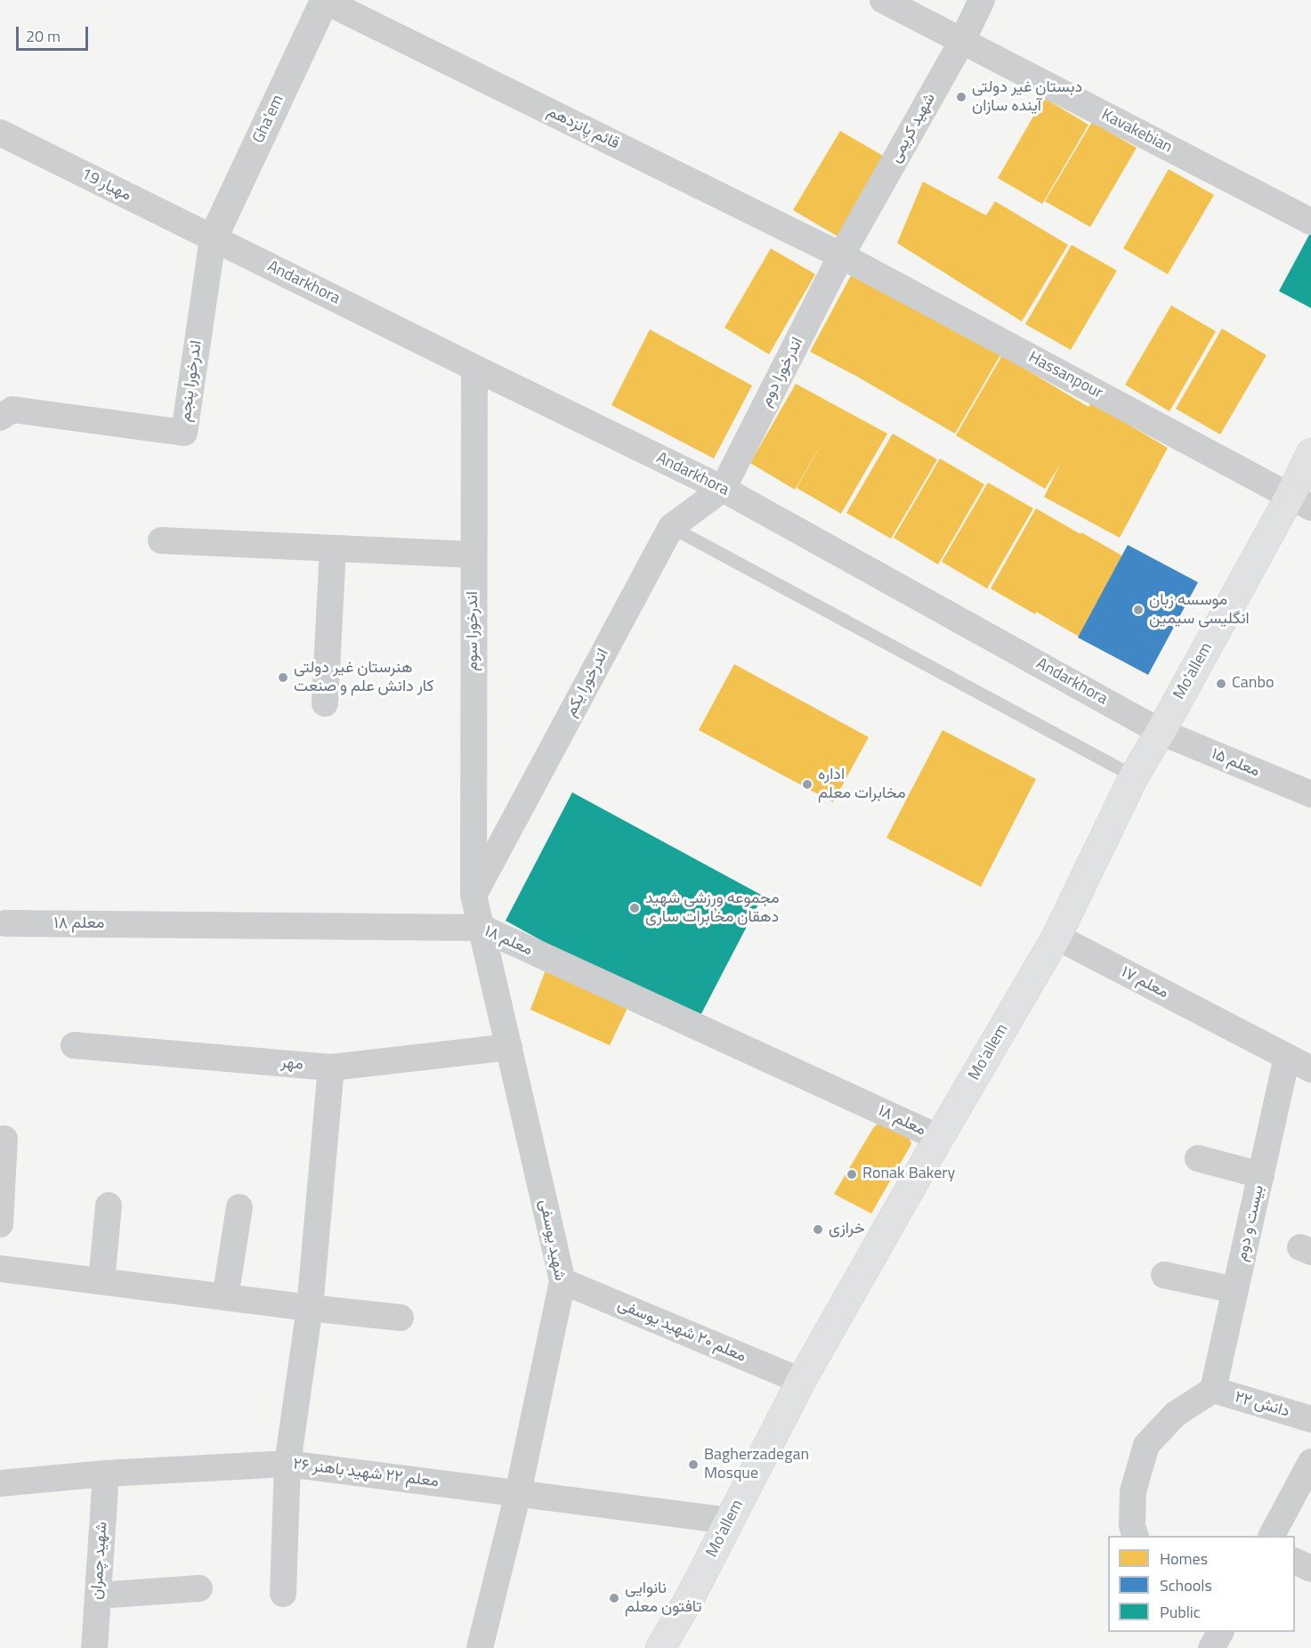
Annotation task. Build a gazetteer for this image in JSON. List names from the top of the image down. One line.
{"streets":{"main road":["Mo'allem"],"street":["Gha'em","قائم پانزدهم","شهید کریمی","Kavakebian","مهیار 19","Andarkhora","اندرخورا دوم","Hassanpour","اندرخورا پنجم","اندرخورا سوم","اندرخورا یکم","معلم ۱۵","معلم ۱۸","معلم ١٧","مهر","بیست و دوم","شهید یوسفی","معلم ۲۰ شهید یوسفی","دانش ۲۲","معلم ۲۲ شهید باهنر ۲۶","شهید چمران"]},"crossings":[["Gha'em","قائم پانزدهم"],["Gha'em","مهیار 19"],["Gha'em","Andarkhora"],["Gha'em","اندرخورا پنجم"],["قائم پانزدهم","شهید کریمی"],["قائم پانزدهم","اندرخورا دوم"],["قائم پانزدهم","Hassanpour"],["شهید کریمی","Kavakebian"],["شهید کریمی","اندرخورا دوم"],["شهید کریمی","Hassanpour"],["مهیار 19","Andarkhora"],["مهیار 19","اندرخورا پنجم"],["Andarkhora","اندرخورا دوم"],["Andarkhora","اندرخورا پنجم"],["Andarkhora","اندرخورا سوم"],["Andarkhora","Mo'allem"],["Andarkhora","اندرخورا یکم"],["Andarkhora","معلم ۱۵"],["اندرخورا دوم","Hassanpour"],["اندرخورا دوم","اندرخورا یکم"],["Hassanpour","Mo'allem"],["اندرخورا سوم","اندرخورا یکم"],["اندرخورا سوم","شهید یوسفی"],["Mo'allem","معلم ۱۵"],["Mo'allem","معلم ۱۸"],["Mo'allem","معلم ١٧"],["Mo'allem","معلم ۲۰ شهید یوسفی"],["Mo'allem","معلم ۲۲ شهید باهنر ۲۶"],["اندرخورا یکم","شهید یوسفی"],["معلم ۱۸","شهید یوسفی"],["معلم ١٧","بیست و دوم"],["مهر","شهید یوسفی"],["بیست و دوم","دانش ۲۲"],["شهید یوسفی","معلم ۲۰ شهید یوسفی"],["شهید یوسفی","معلم ۲۲ شهید باهنر ۲۶"],["معلم ۲۲ شهید باهنر ۲۶","شهید چمران"]],"places":["دبستان غیر دولتی آینده سازان","موسسه زبان انگلیسی سیمین","هنرستان غیر دولتی کار دانش علم و صنعت","Canbo","اداره مخابرات معلم","مجموعه ورزشی شهید دهقان مخابرات ساری","Ronak Bakery","خرازی","Bagherzadegan Mosque","نانوایی تافتون معلم"],"legend":["Homes","Schools","Public"],"scale_bar":"20 m"}
